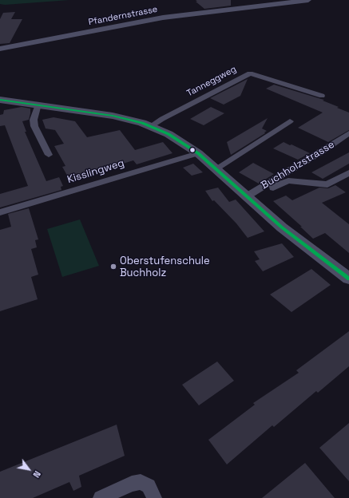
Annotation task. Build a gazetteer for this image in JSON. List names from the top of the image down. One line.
{"streets":{"main road":["Pfandernstrasse"],"street":["Tanneggweg","Buchholzstrasse","Kisslingweg"]},"places":["Oberstufenschule Buchholz"],"north":"bottom right"}
